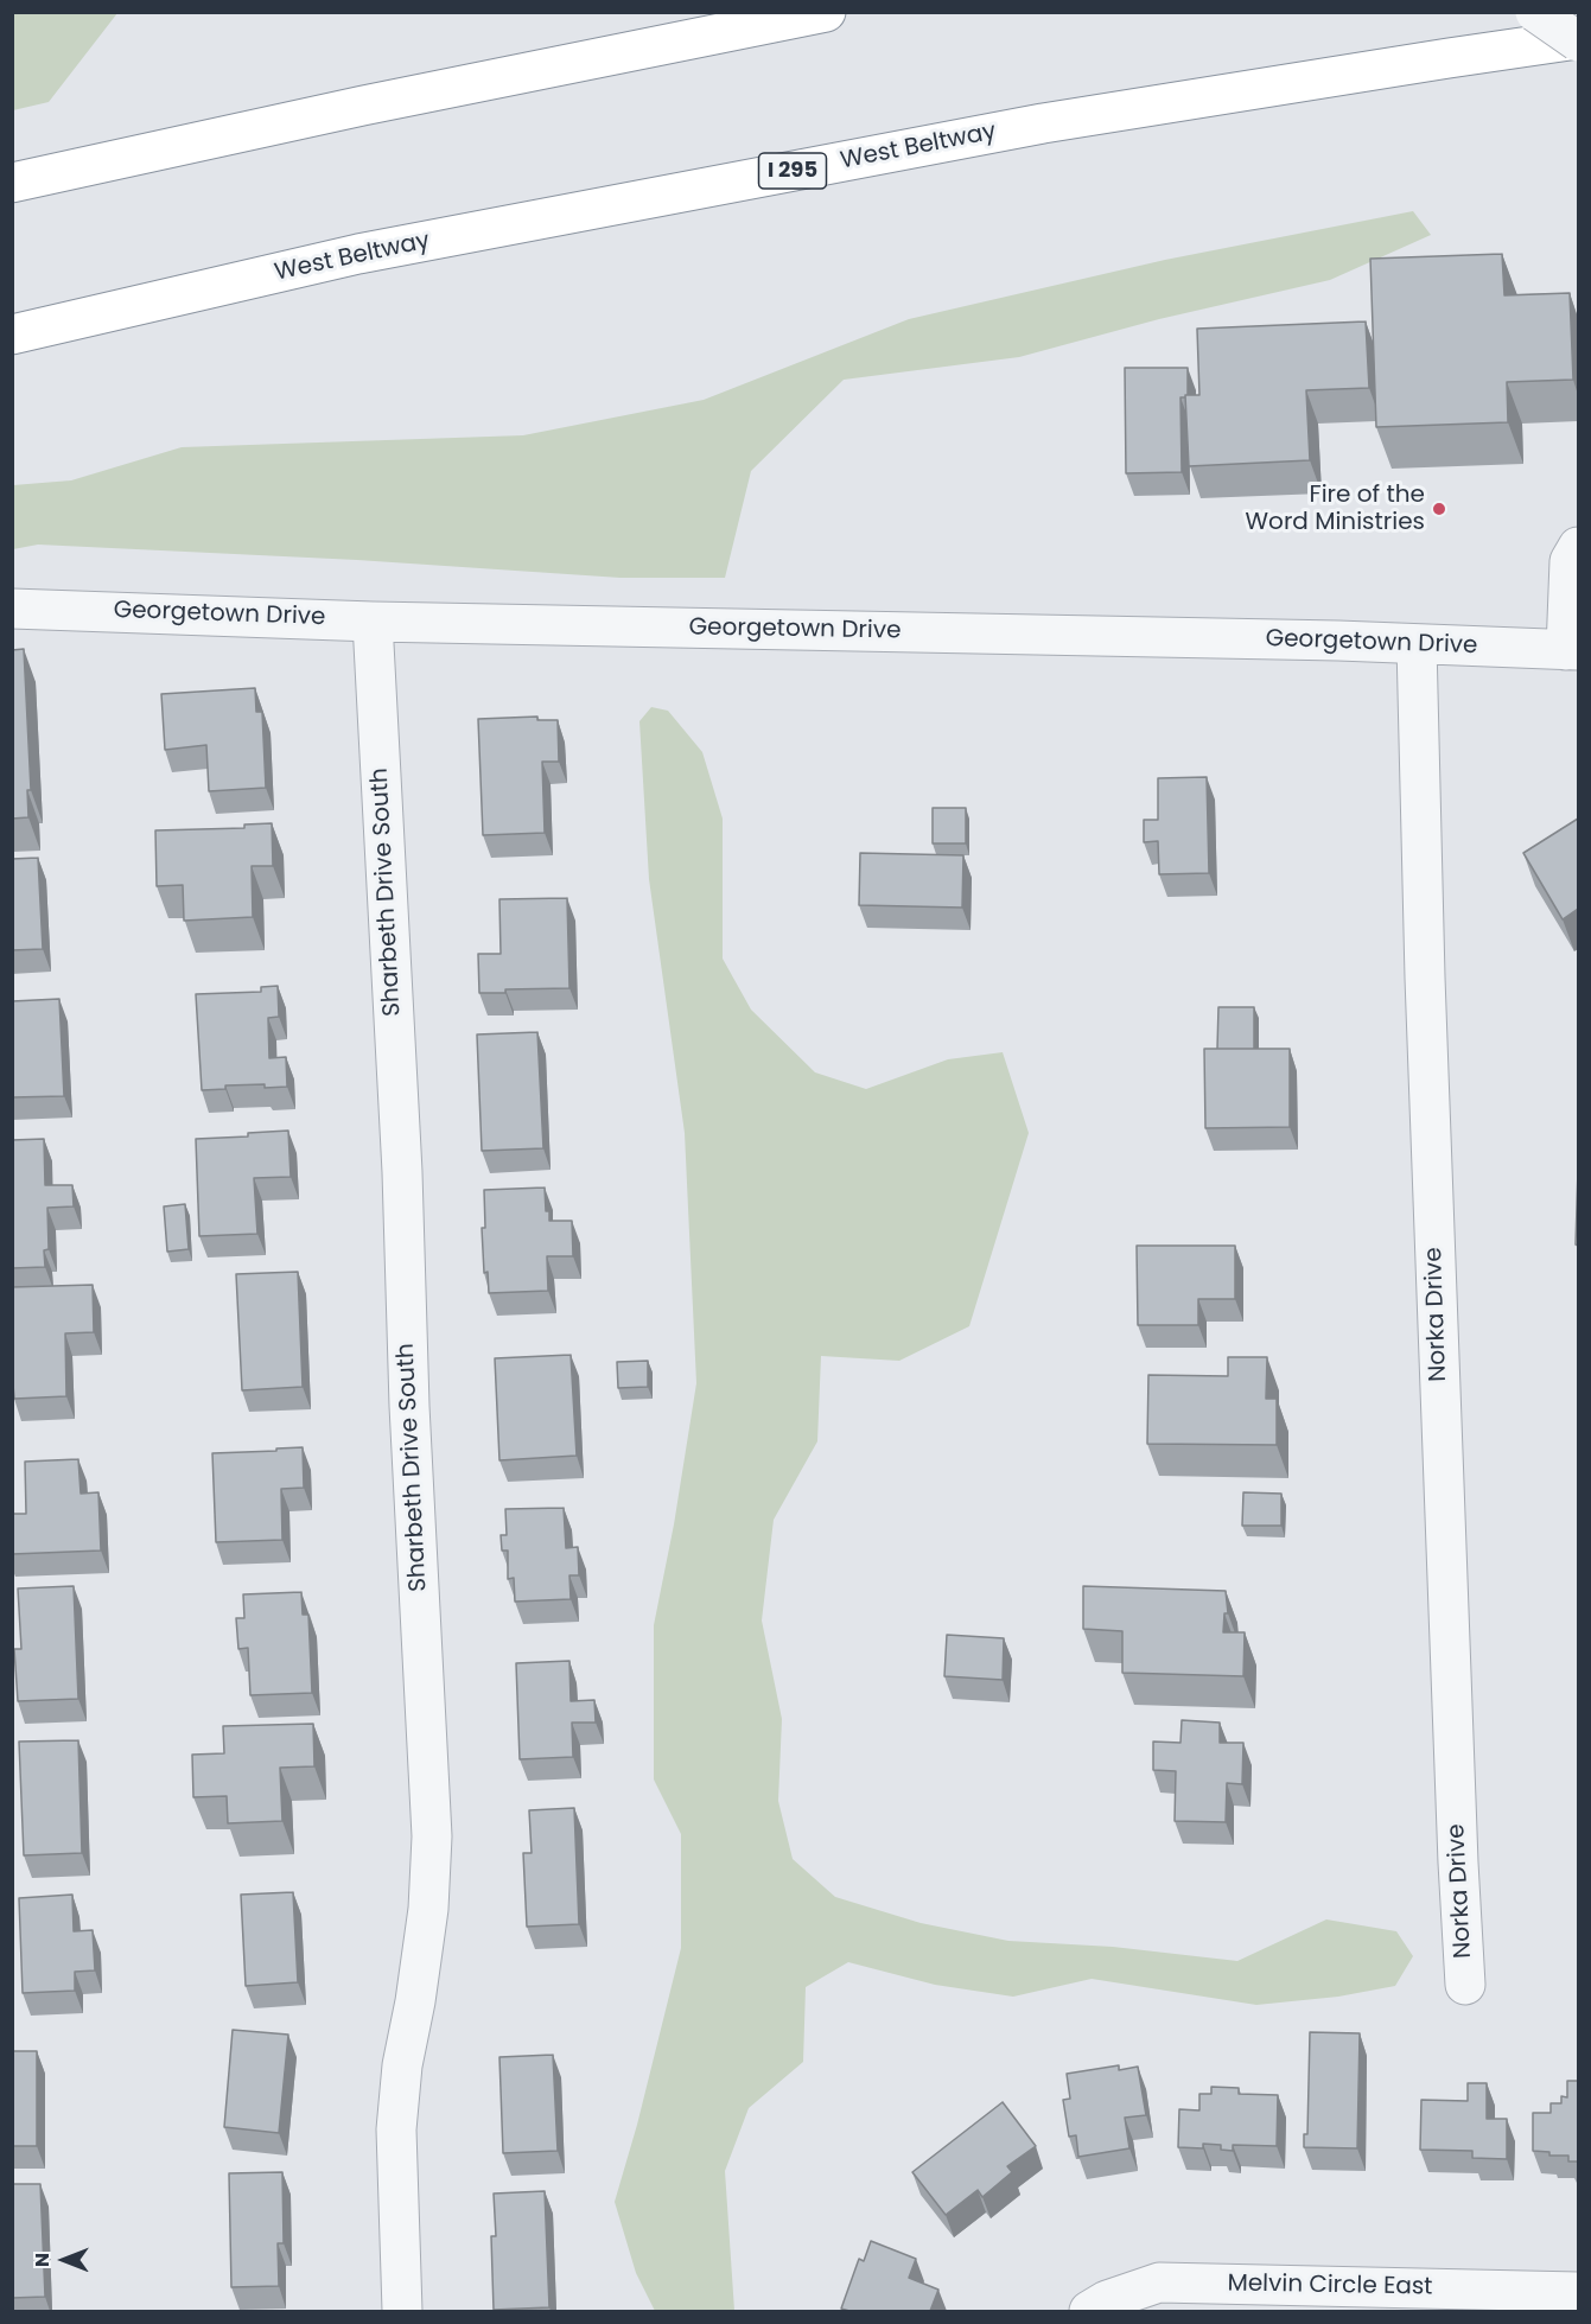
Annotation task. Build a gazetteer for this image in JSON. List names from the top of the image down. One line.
{"streets":{"highway":["West Beltway","I 295"],"street":["Georgetown Drive","Sharbeth Drive South","Norka Drive","Melvin Circle East"]},"crossings":[["Georgetown Drive","Sharbeth Drive South"],["Georgetown Drive","Norka Drive"]],"places":["Fire of the Word Ministries"],"north":"left"}
